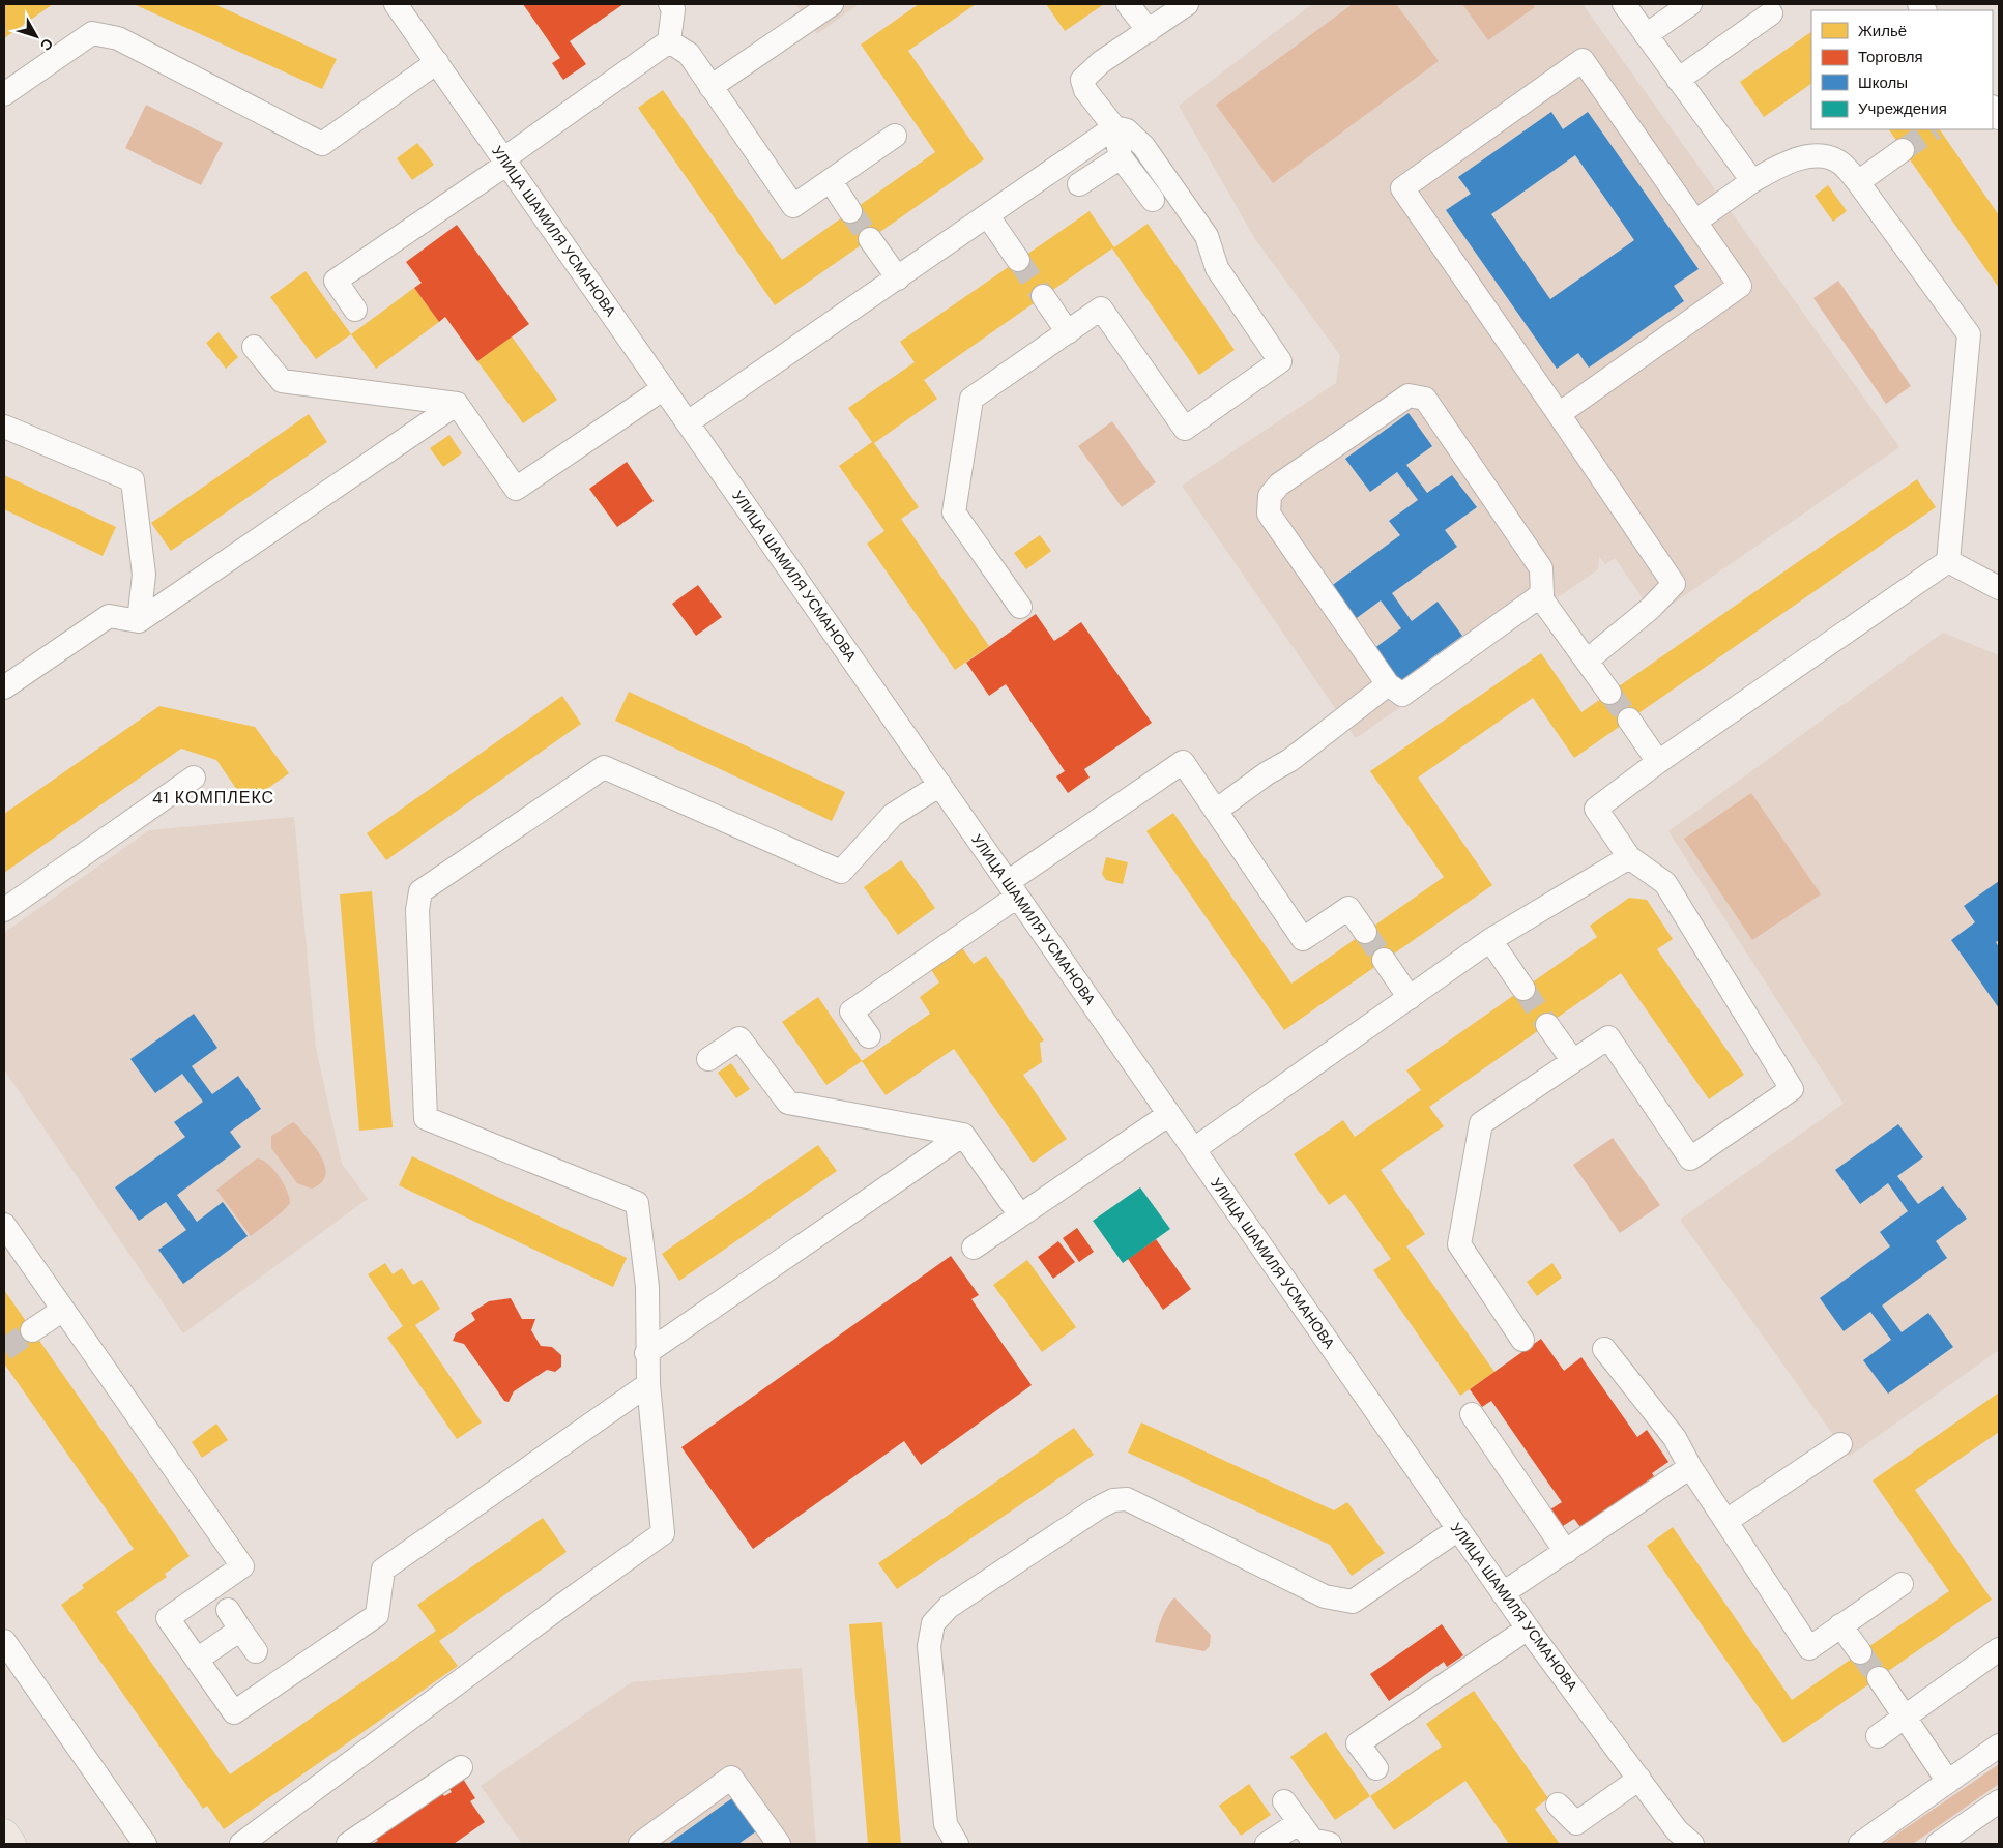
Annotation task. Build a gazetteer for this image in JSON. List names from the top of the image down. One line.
{"streets":{"street":["УЛИЦА ШАМИЛЯ УСМАНОВА"]},"districts":["41 КОМПЛЕКС"],"legend":["Жильё","Торговля","Школы","Учреждения"],"north":"bottom right"}
